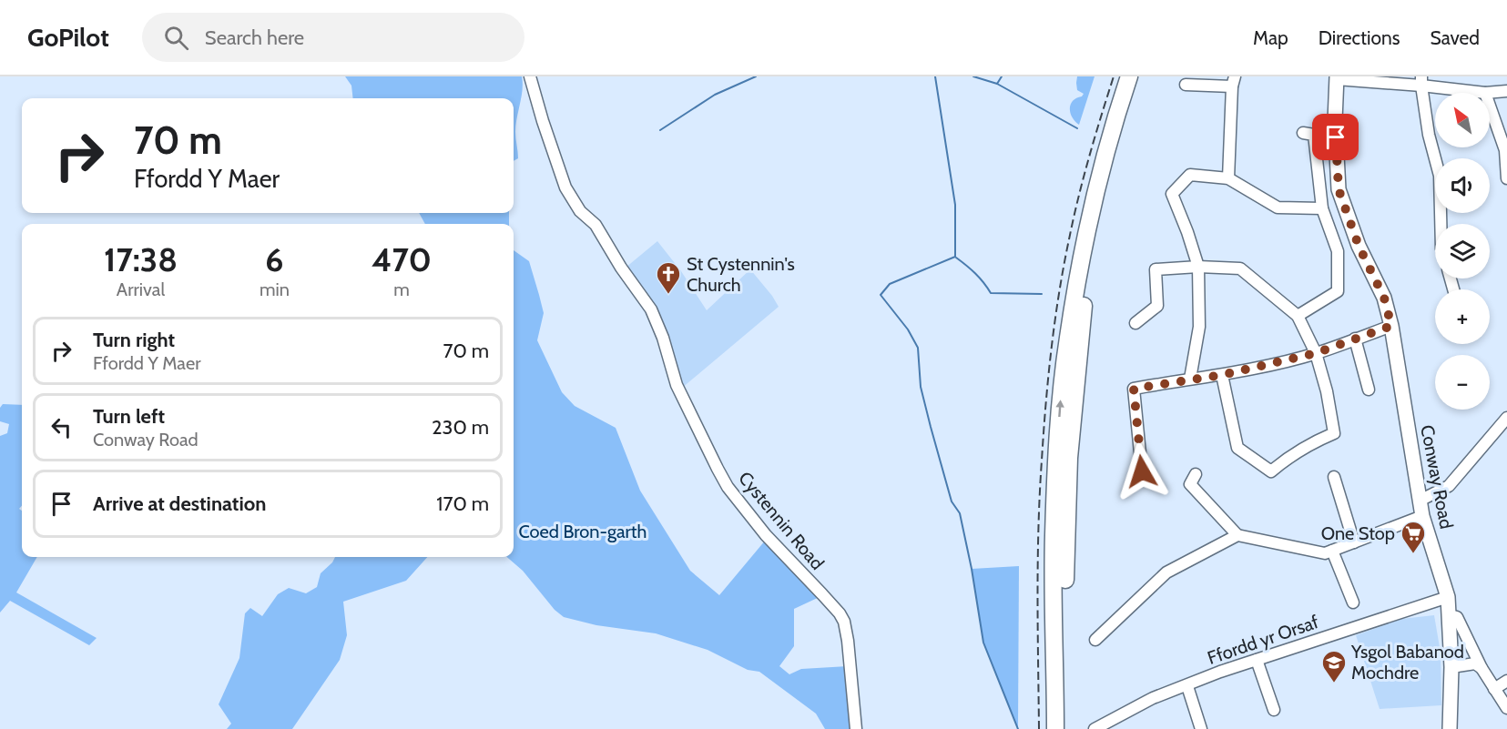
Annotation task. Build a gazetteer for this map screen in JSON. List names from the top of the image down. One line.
{"streets":{"main road":["Conway Road"],"street":["Cystennin Road","Ffordd yr Orsaf"]},"crossings":[["Conway Road","Ffordd yr Orsaf"]],"parks":["Coed Bron-garth"],"places":{"church":["St Cystennin's Church"],"supermarket":["One Stop"],"school or university":["Ysgol Babanod Mochdre"]},"north":"top left","page":{"header":"GoPilot","search":"Search here","nav":["Map","Directions","Saved"],"map_buttons":["+","−"],"turn":["70 m","Ffordd Y Maer"],"eta":["17:38","Arrival","6","min","470","m"],"list":[{"name":"Turn right","note":"Ffordd Y Maer","value":"70 m"},{"name":"Turn left","note":"Conway Road","value":"230 m"},{"name":"Arrive at destination","value":"170 m"}]}}
